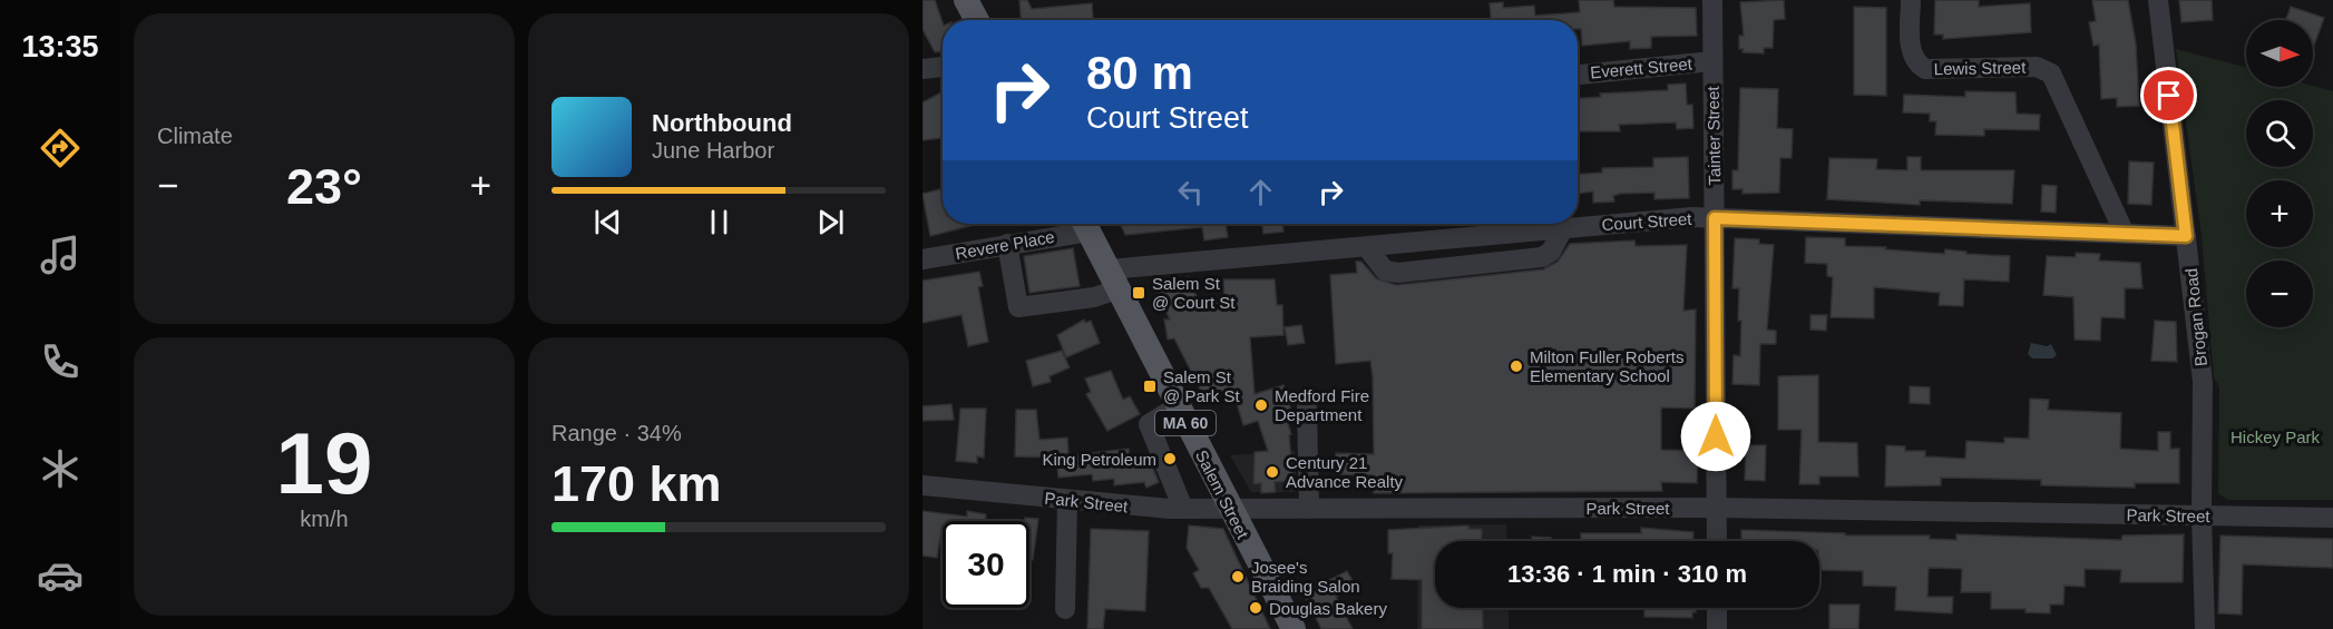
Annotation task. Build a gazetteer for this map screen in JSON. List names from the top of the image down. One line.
{"streets":{"main road":["MA 60","Salem Street"],"street":["Everett Street","Lewis Street","Tainter Street","Court Street","Revere Place","Brogan Road","Park Street"]},"crossings":[["Everett Street","Tainter Street"],["Lewis Street","Court Street"],["Tainter Street","Court Street"],["Tainter Street","Park Street"],["Court Street","Revere Place"],["Court Street","Brogan Road"],["Court Street","Salem Street"],["Revere Place","Salem Street"],["Brogan Road","Park Street"],["Salem Street","Park Street"]],"parks":["Hickey Park"],"places":{"transit":["Salem St @ Court St","Salem St @ Park St"],"other":["Milton Fuller Roberts Elementary School","Medford Fire Department","King Petroleum","Century 21 Advance Realty","Josee's Braiding Salon","Douglas Bakery"]},"north":"right","page":{"tabs":"13:35","tile":["Climate",["19","km/h"],["Range · 34%","170 km"]],"map_buttons":["+","−"],"turn":["80 m","Court Street"],"song":["Northbound","June Harbor"],"heat":["−","23°","+"],"limit":"30","trip":"13:36 · 1 min · 310 m"}}
